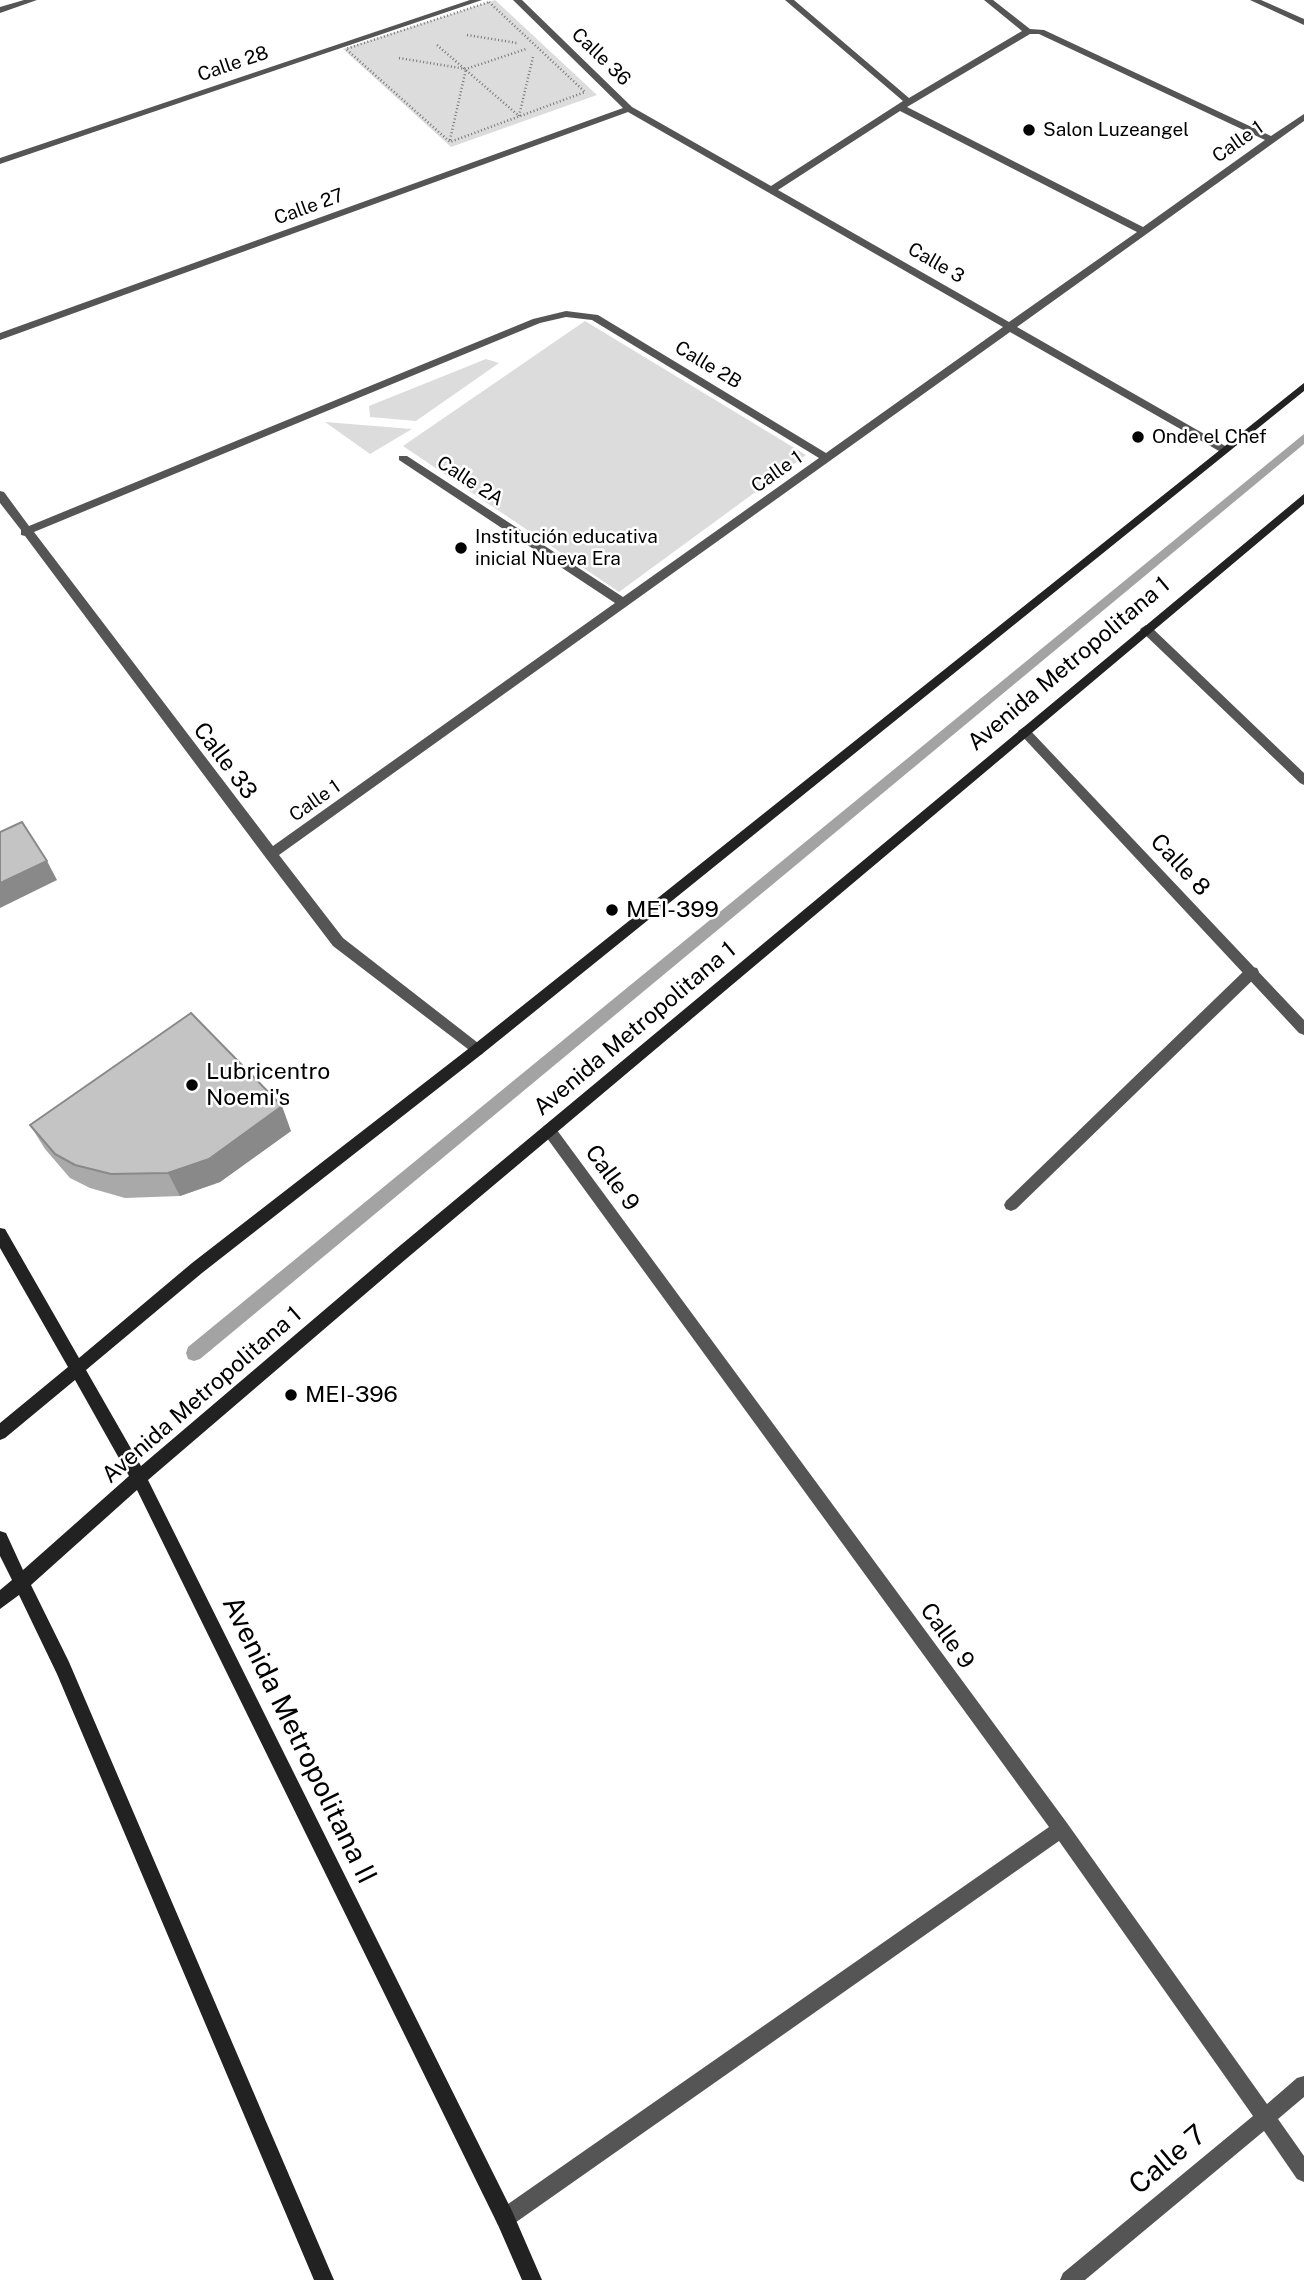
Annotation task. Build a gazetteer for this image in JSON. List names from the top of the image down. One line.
{"streets":{"street":["Calle 36","Calle 28","Calle 1","Calle 27","Calle 3","Calle 2B","Calle 2A","Avenida Metropolitana 1","Calle 33","Calle 8","Calle 9","Avenida Metropolitana II","Calle 7"]},"crossings":[["Calle 36","Calle 27"],["Calle 36","Calle 3"],["Calle 1","Calle 3"],["Calle 1","Calle 2B"],["Calle 1","Calle 2A"],["Calle 1","Calle 33"],["Calle 27","Calle 3"],["Calle 2B","Calle 33"],["Avenida Metropolitana 1","Calle 8"],["Avenida Metropolitana 1","Calle 9"],["Avenida Metropolitana 1","Avenida Metropolitana II"],["Calle 9","Calle 7"]],"places":["Salon Luzeangel","Onde el Chef","Institución educativa inicial Nueva Era","MEI-399","Lubricentro Noemi's","MEI-396"]}
